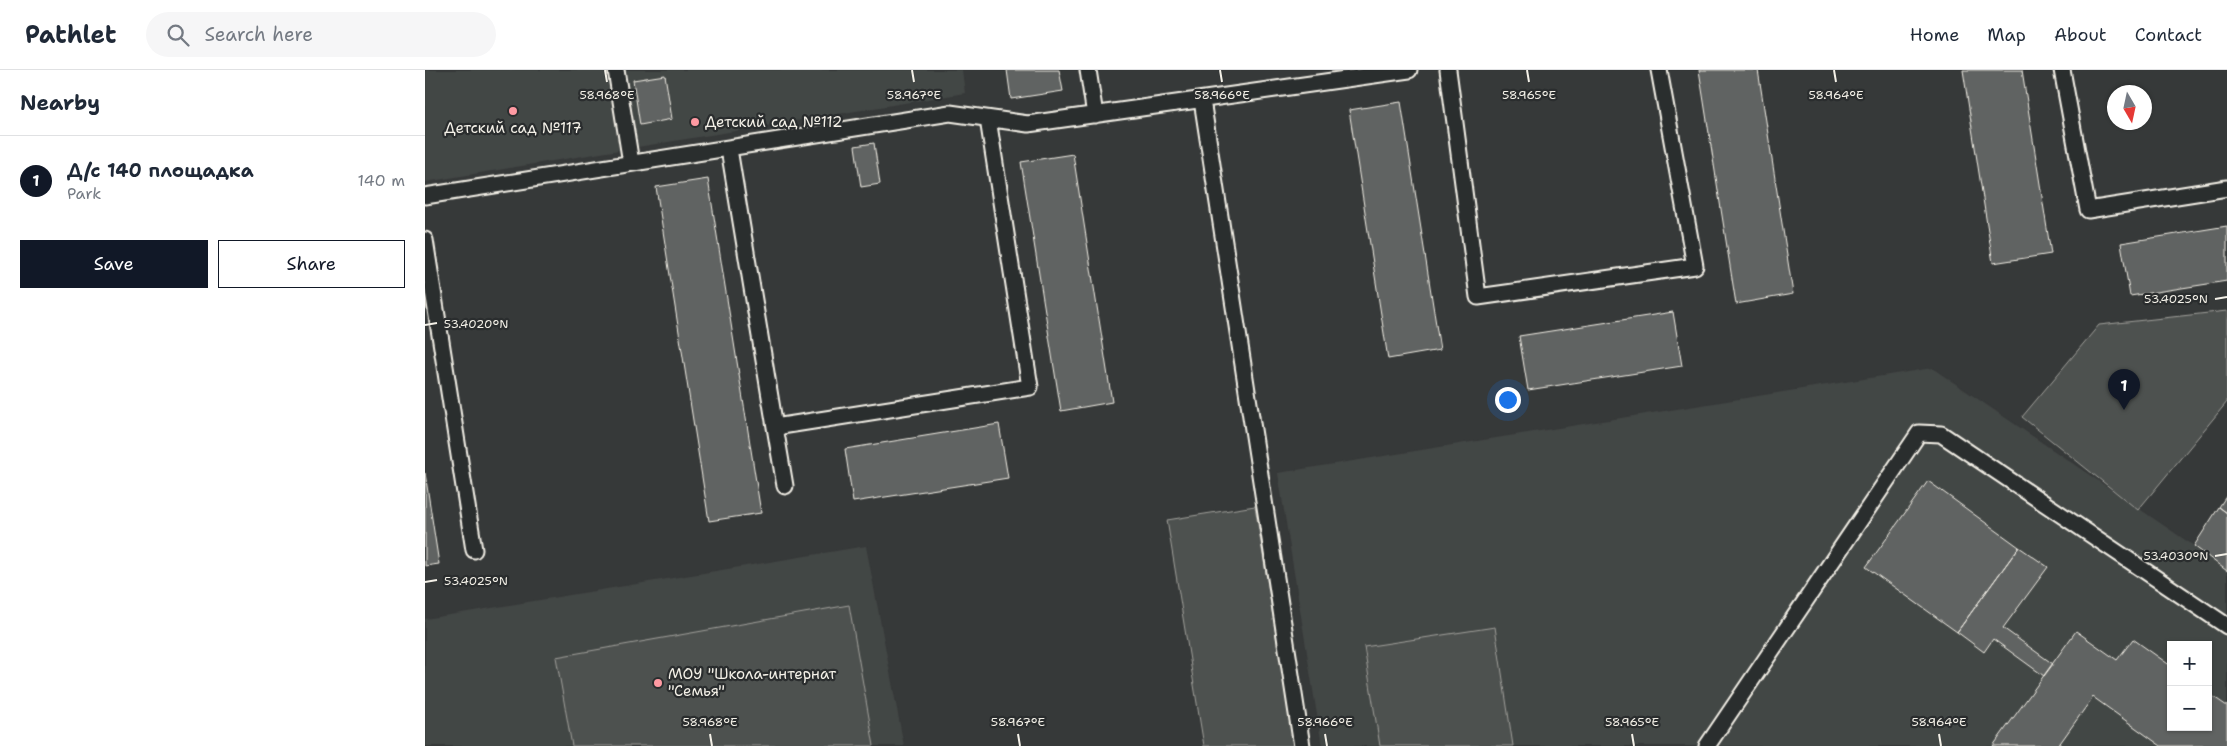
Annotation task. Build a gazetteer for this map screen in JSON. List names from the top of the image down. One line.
{"places":["Детский сад №117","Детский сад №112","МОУ \"Школа-интернат \"Семья\""],"north":"bottom","page":{"header":"Pathlet","search":"Search here","nav":["Home","Map","About","Contact"],"heading":"Nearby","list":[{"mark":"1","name":"Д/с 140 площадка","note":"Park","value":"140 m"}],"buttons":["Save","Share"],"pins":"1","map_buttons":["+","−"]},"coordinates":["58.968°E","58.967°E","58.966°E","58.965°E","58.964°E","53.4025°N","53.4020°N","53.4030°N"]}
